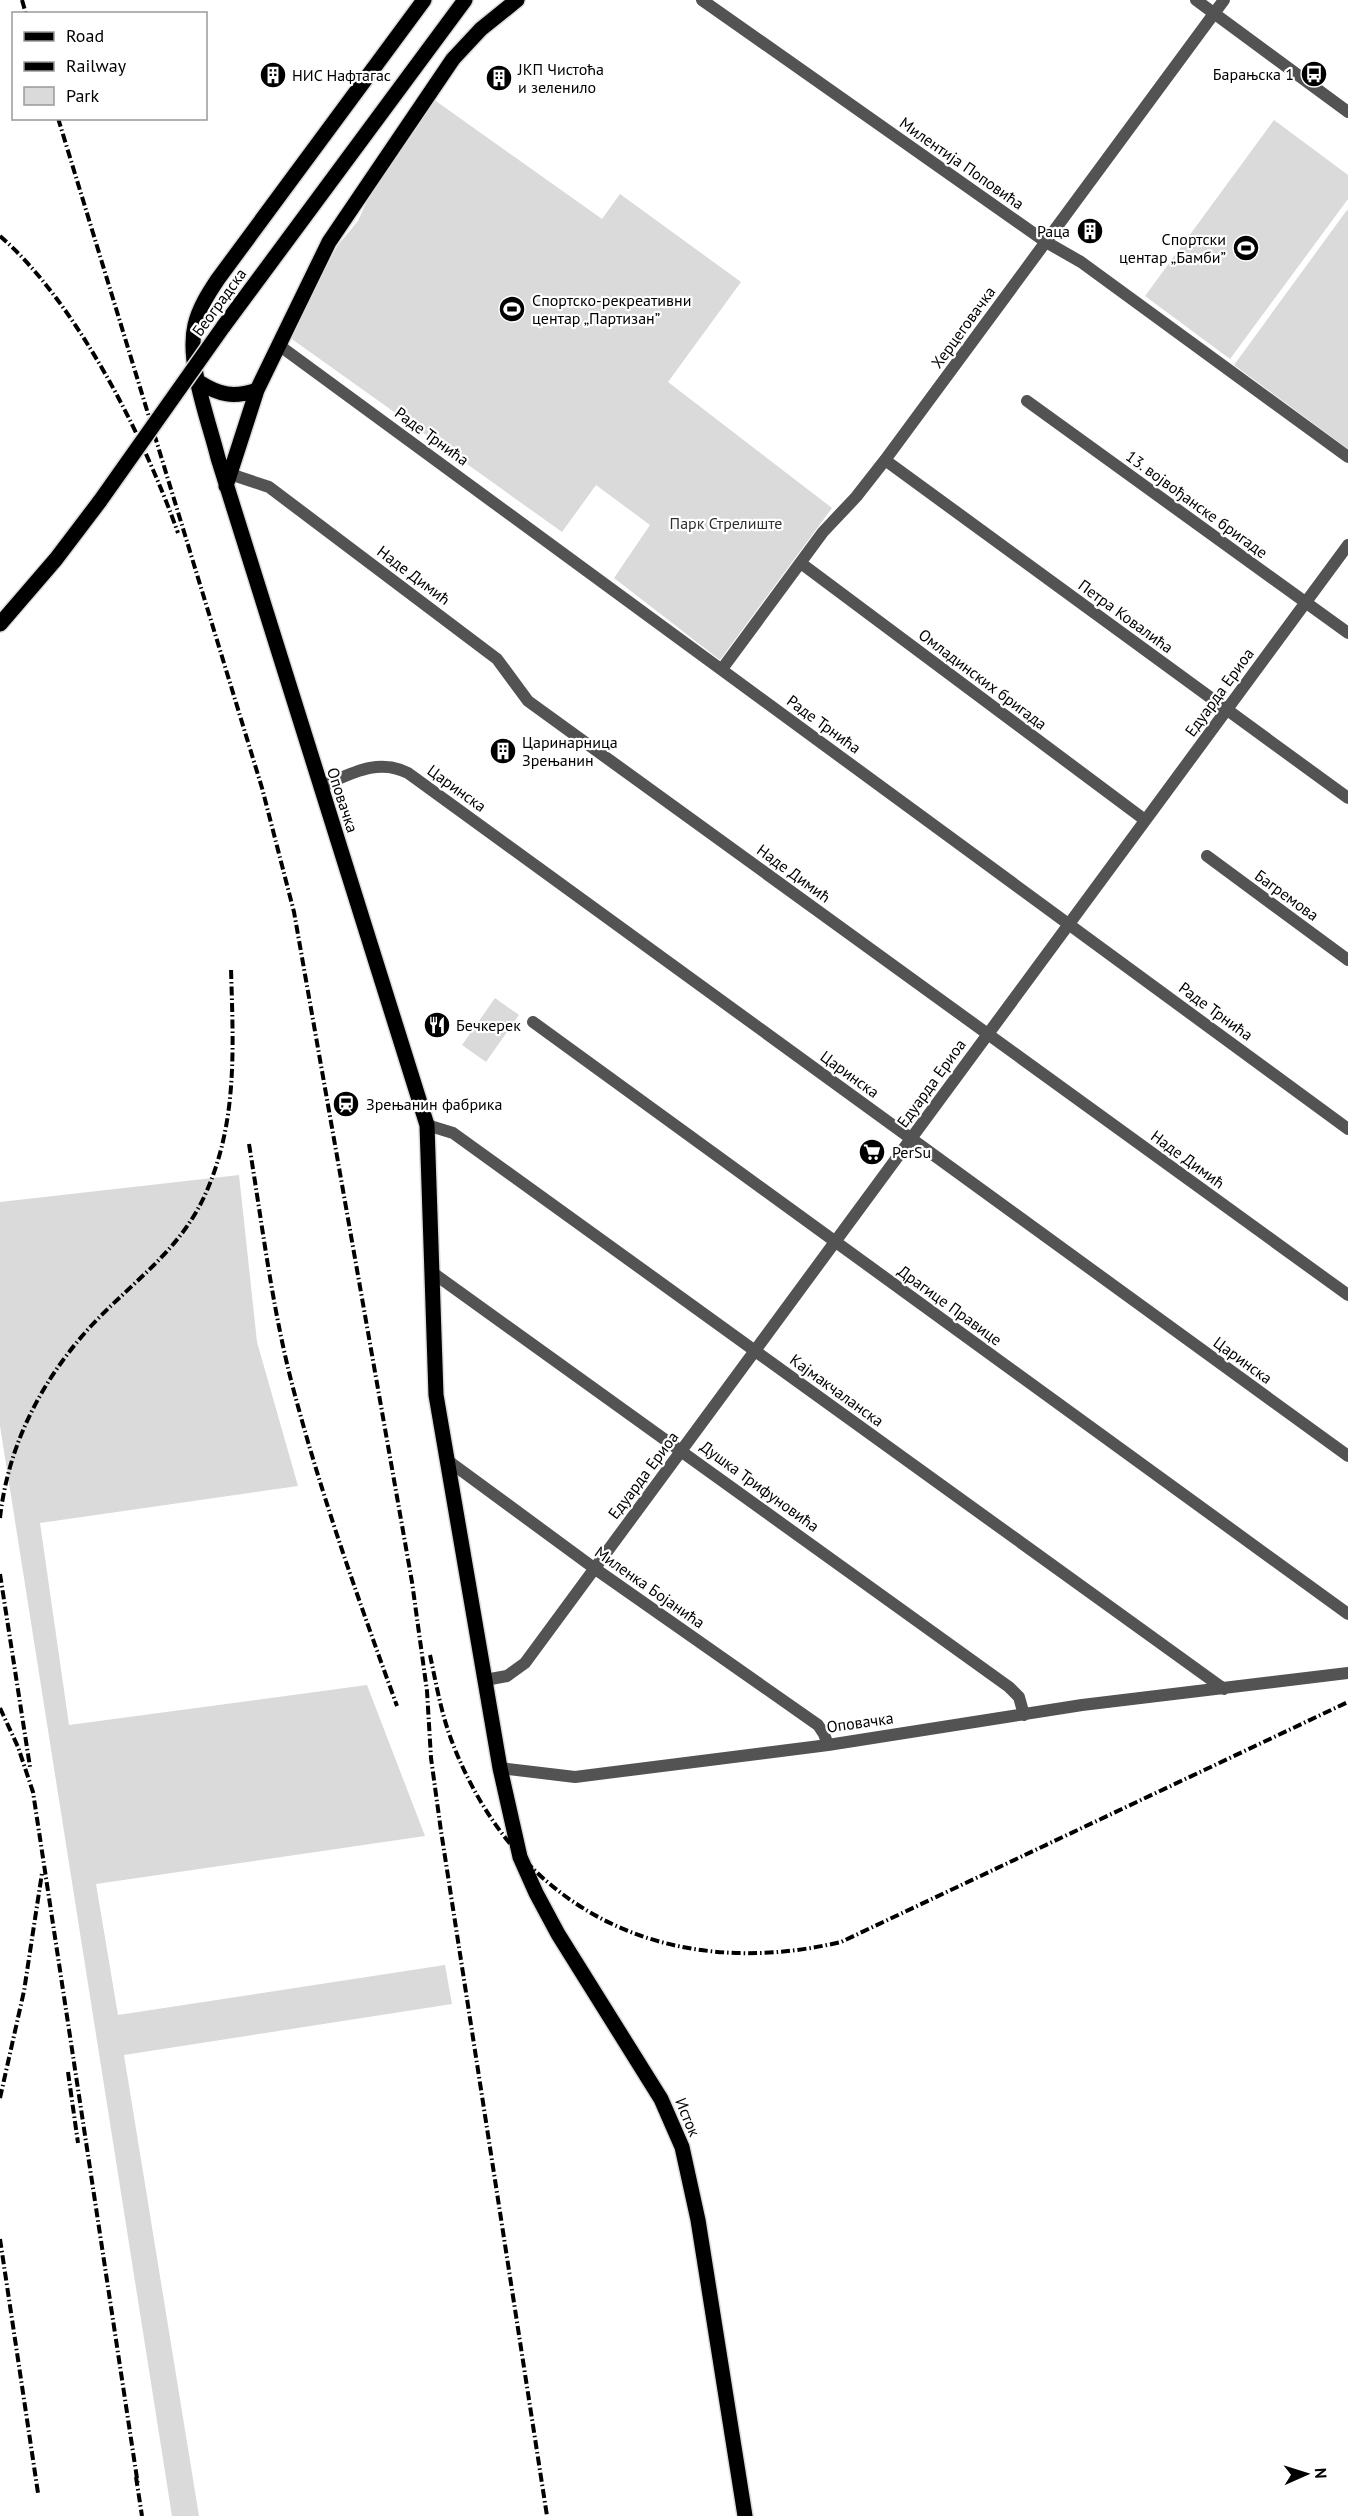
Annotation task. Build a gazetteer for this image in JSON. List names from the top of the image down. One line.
{"streets":{"main road":["Београдска","Оповачка","Исток"],"street":["Милентија Поповића","Херцеговачка","Раде Трнића","13. војвођанске бригаде","Наде Димић","Петра Ковалића","Омладинских бригада","Едуарда Ериоа","Царинска","Багремова","Драгице Правице","Кајмакчаланска","Душка Трифуновића","Миленка Бојанића"]},"crossings":[["Милентија Поповића","Херцеговачка"],["Херцеговачка","Раде Трнића"],["Херцеговачка","Петра Ковалића"],["Херцеговачка","Омладинских бригада"],["Раде Трнића","Едуарда Ериоа"],["13. војвођанске бригаде","Едуарда Ериоа"],["Наде Димић","Едуарда Ериоа"],["Наде Димић","Оповачка"],["Петра Ковалића","Едуарда Ериоа"],["Омладинских бригада","Едуарда Ериоа"],["Едуарда Ериоа","Царинска"],["Едуарда Ериоа","Драгице Правице"],["Едуарда Ериоа","Кајмакчаланска"],["Едуарда Ериоа","Душка Трифуновића"],["Едуарда Ериоа","Миленка Бојанића"],["Едуарда Ериоа","Исток"],["Царинска","Оповачка"],["Оповачка","Кајмакчаланска"],["Оповачка","Душка Трифуновића"],["Оповачка","Миленка Бојанића"],["Оповачка","Исток"],["Миленка Бојанића","Исток"]],"parks":["Парк Стрелиште"],"places":{"bus stop":["Барањска 1"],"building":["НИС Нафтагас","ЈКП Чистоћа и зеленило","Раца","Царинарница Зрењанин"],"sports":["Спортски центар „Бамби”","Спортско-рекреативни центар „Партизан”"],"restaurant":["Бечкерек"],"station":["Зрењанин фабрика"],"supermarket":["PerSu"]},"legend":["Road","Railway","Park"],"north":"right"}
